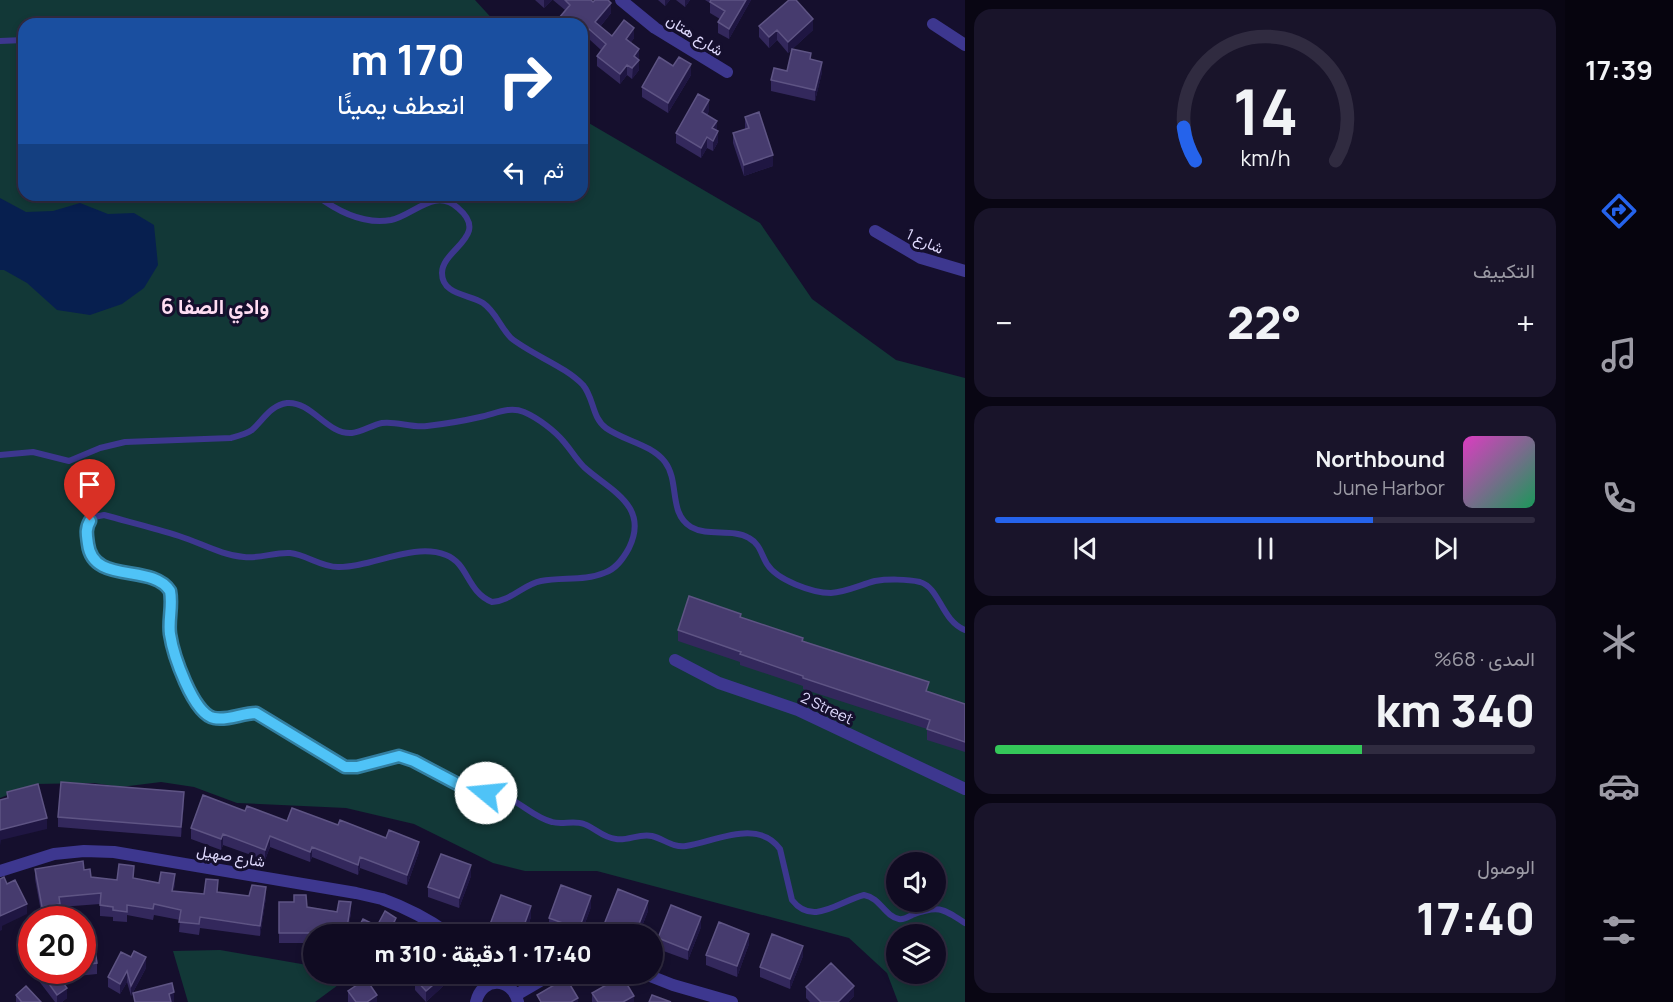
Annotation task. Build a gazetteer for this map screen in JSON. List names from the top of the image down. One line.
{"streets":{"street":["شارع هتان","شارع 1","2 Street","شارع صهيل"]},"districts":["وادي الصفا 6"],"page":{"tabs":"17:39","turn":["170 m","انعطف يمينًا"],"then":"ثم","tile":["التكييف",["المدى · 68%","340 km"],["الوصول","17:40"]],"heat":["−","22°","+"],"song":["Northbound","June Harbor"],"limit":"20","trip":"17:40 · 1 دقيقة · 310 m","gauge":["14","km/h"]}}
